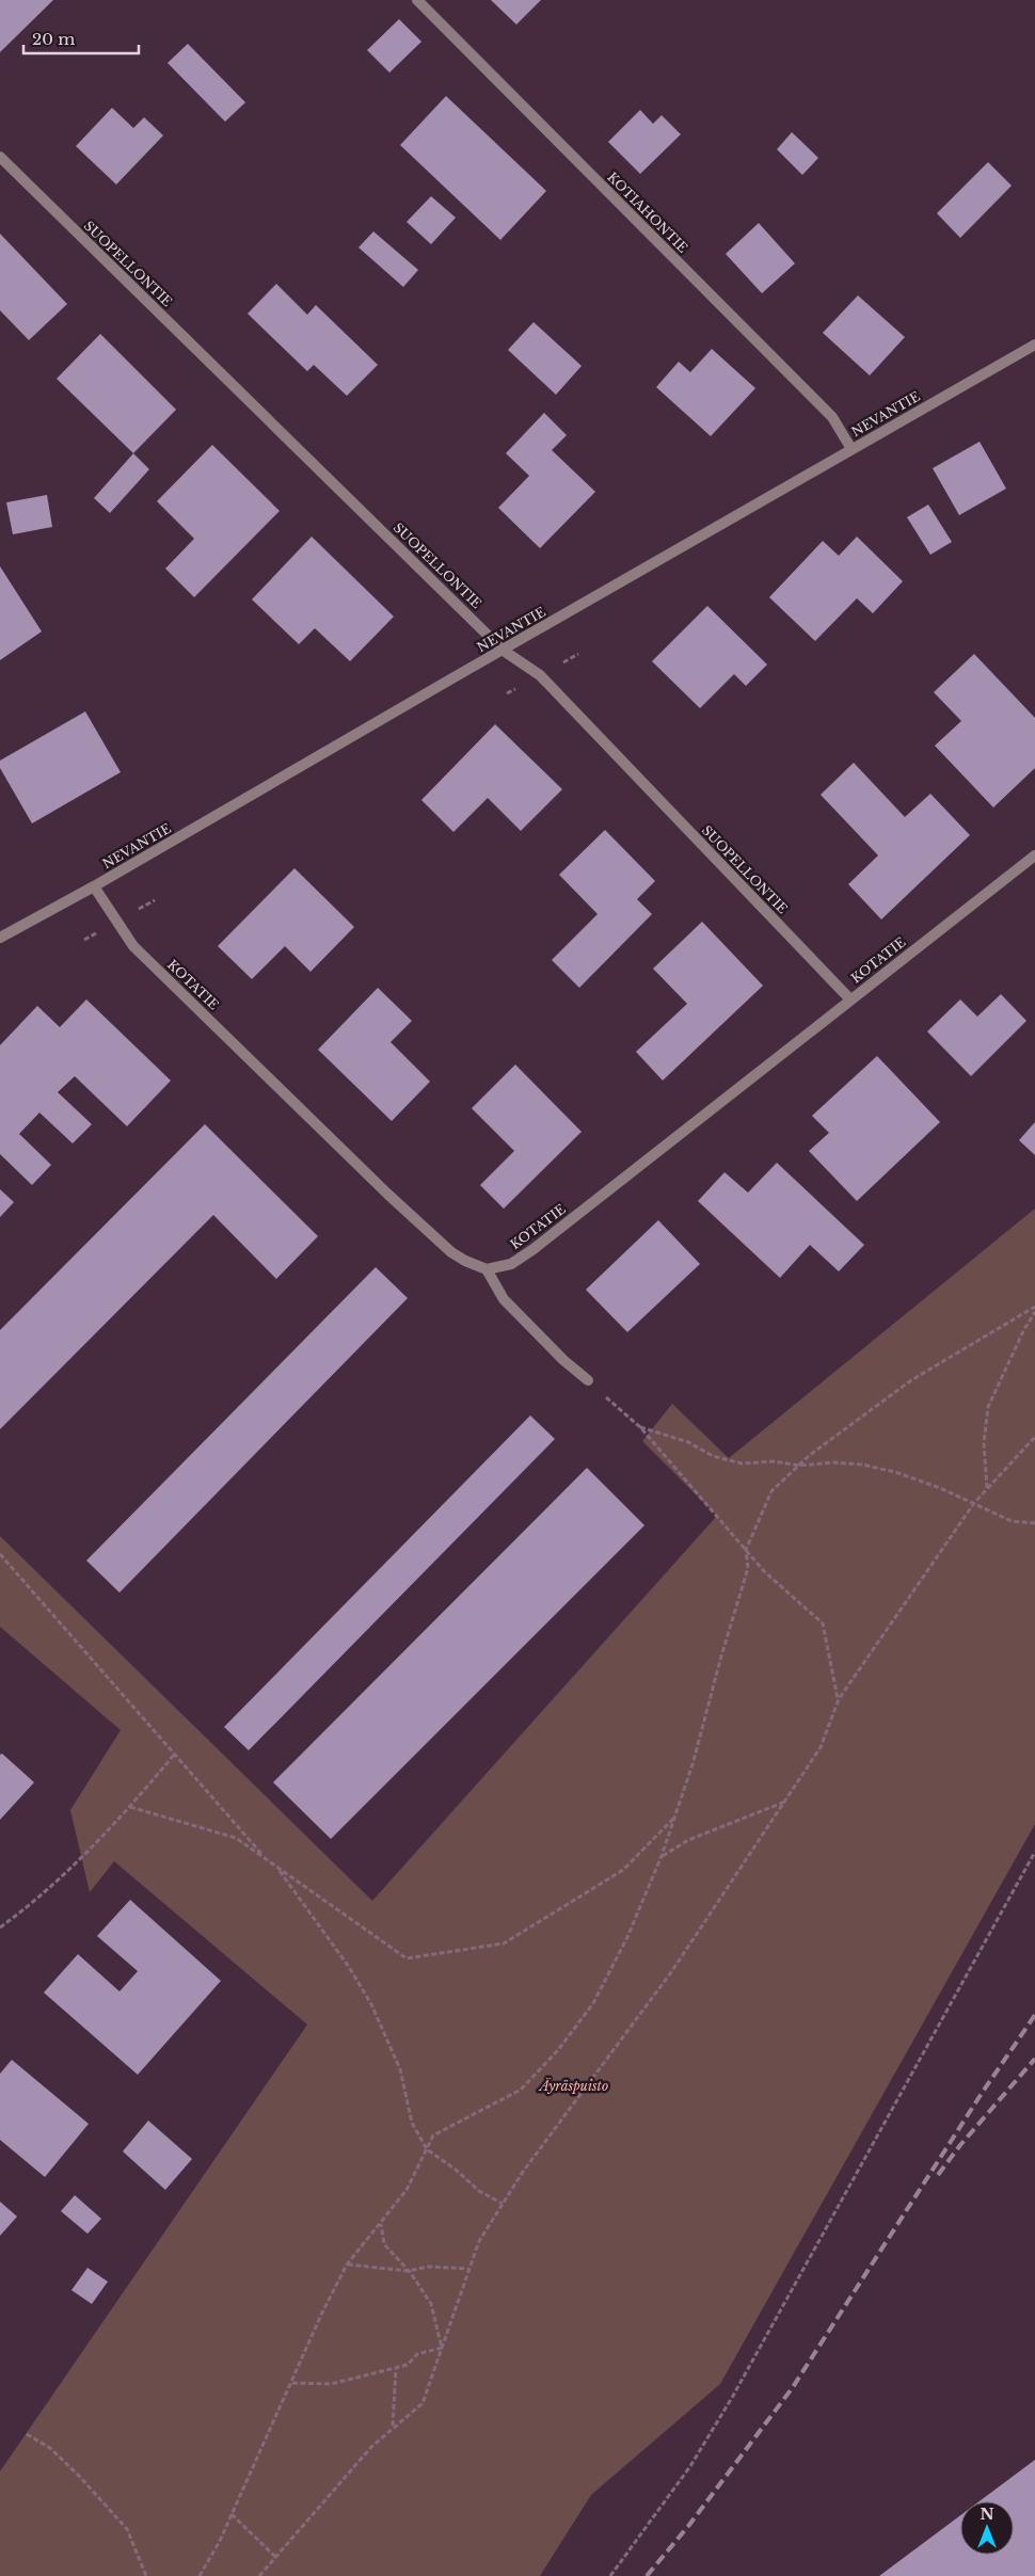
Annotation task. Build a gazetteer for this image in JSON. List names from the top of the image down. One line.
{"streets":{"street":["KOTIAHONTIE","SUOPELLONTIE","NEVANTIE","KOTATIE"]},"crossings":[["KOTIAHONTIE","NEVANTIE"],["SUOPELLONTIE","NEVANTIE"],["SUOPELLONTIE","KOTATIE"],["NEVANTIE","KOTATIE"]],"parks":["Äyräspuisto"],"scale_bar":"20 m","north":"top"}
